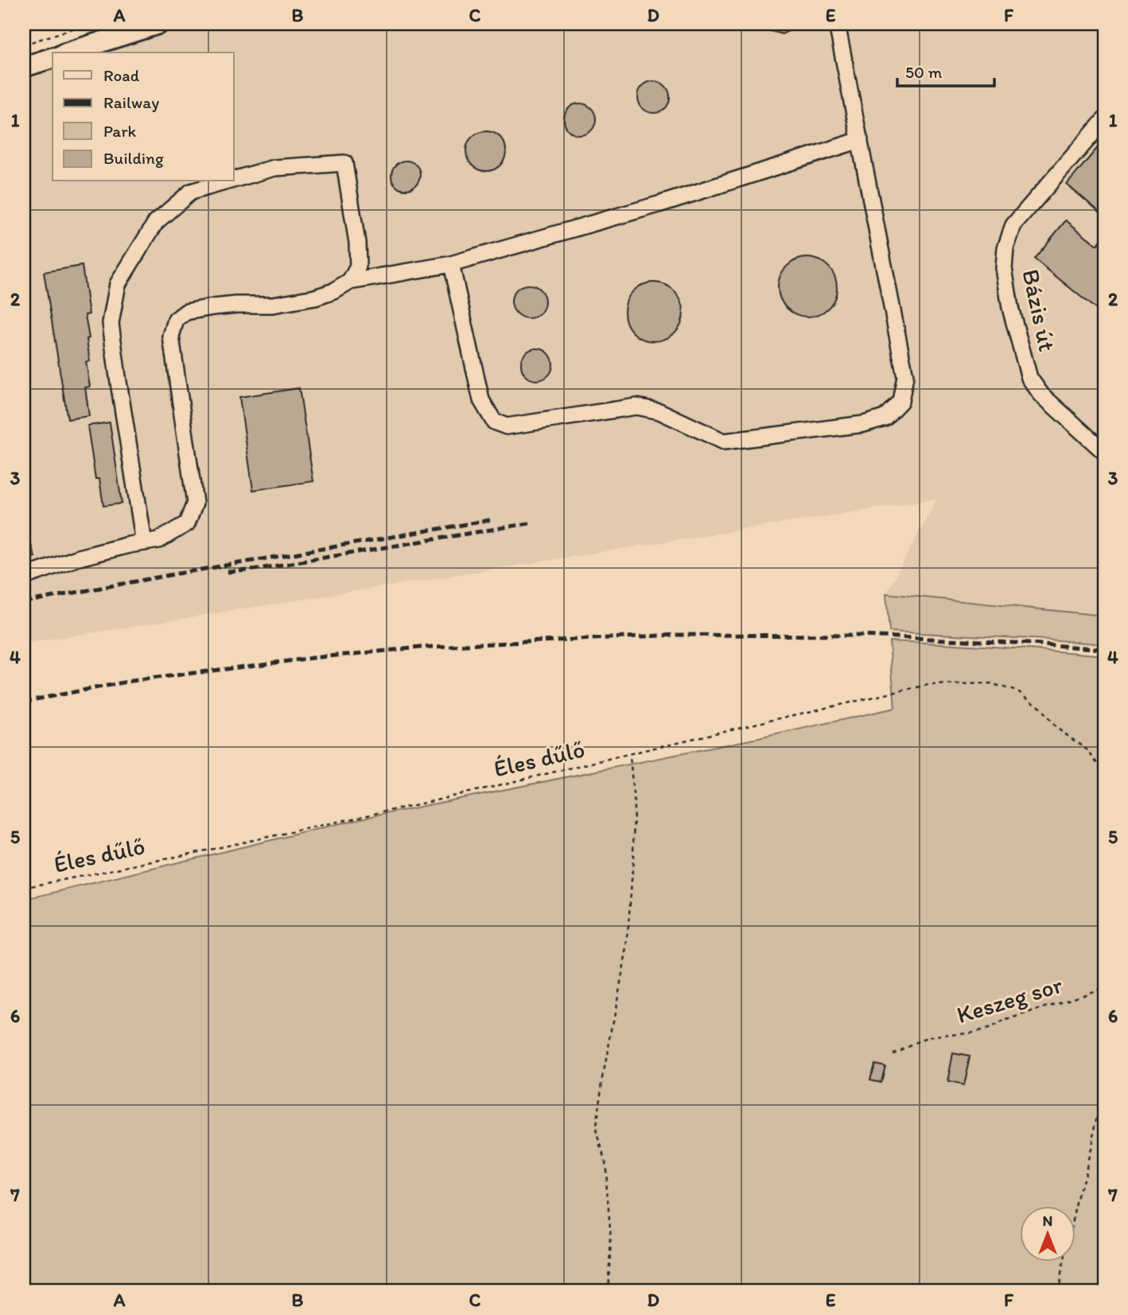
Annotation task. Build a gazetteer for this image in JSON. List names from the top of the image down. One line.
{"streets":{"street":["Bázis út"],"path":["Éles dűlő","Keszeg sor"]},"legend":["Road","Railway","Park","Building"],"scale_bar":"50 m","north":"top","grid":{"columns":["A","B","C","D","E","F"],"rows":["1","2","3","4","5","6","7"]}}
